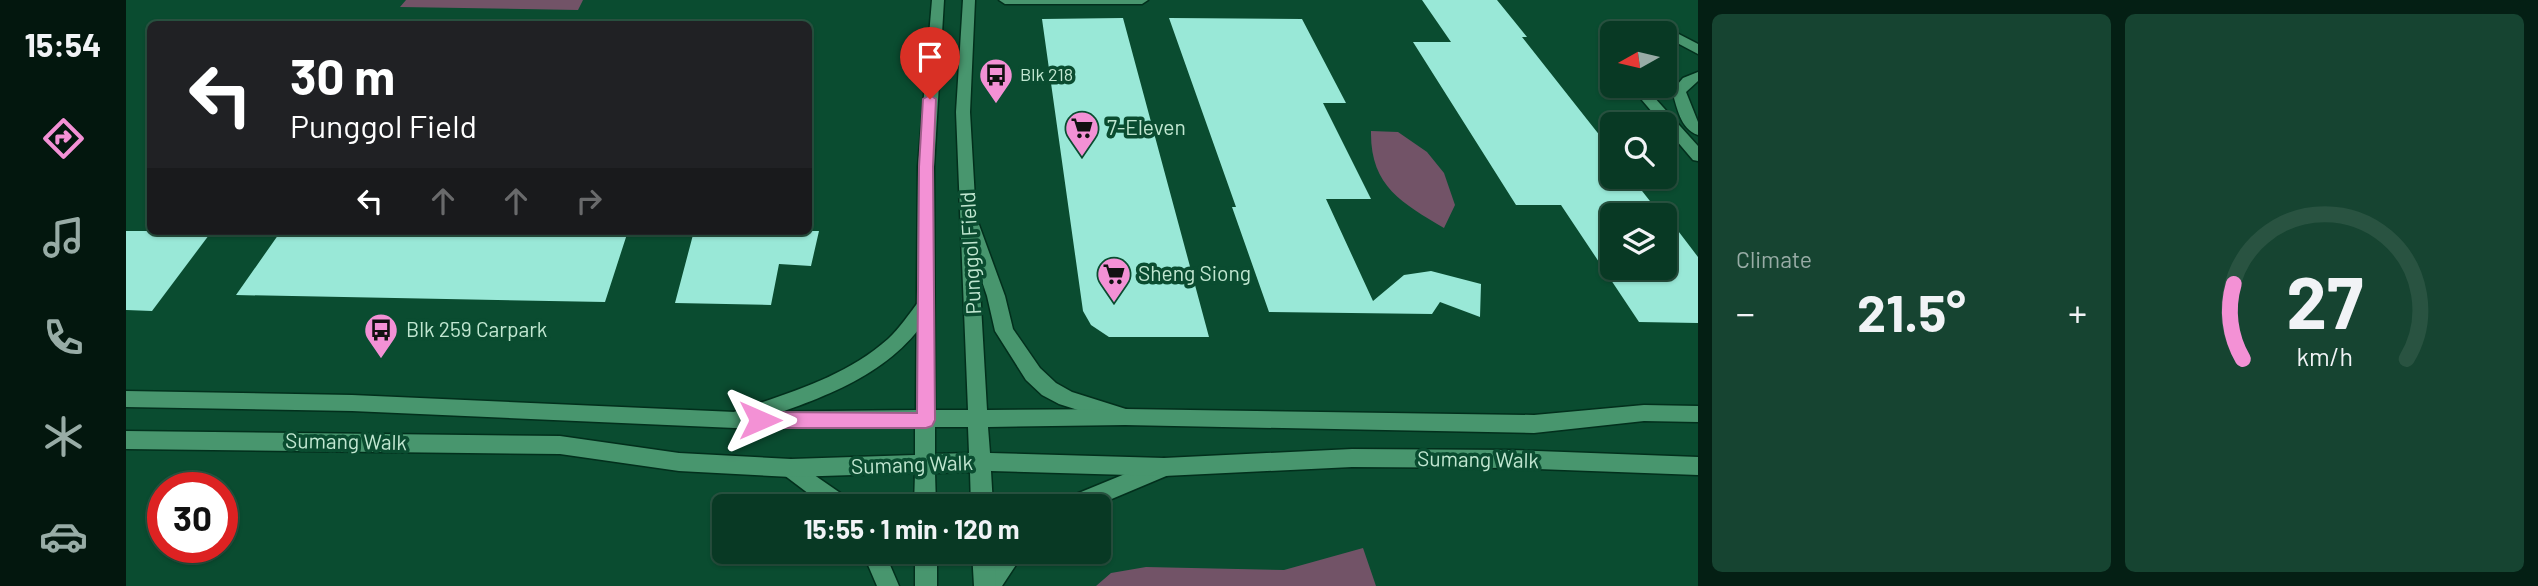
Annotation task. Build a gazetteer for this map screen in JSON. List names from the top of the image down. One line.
{"streets":{"street":["Punggol Field","Sumang Walk"]},"crossings":[["Punggol Field","Sumang Walk"]],"places":{"bus stop":["Blk 218","Blk 259 Carpark"],"supermarket":["7-Eleven","Sheng Siong"]},"north":"left","page":{"tabs":"15:54","tile":"Climate","turn":["30 m","Punggol Field"],"heat":["−","21.5°","+"],"limit":"30","trip":"15:55 · 1 min · 120 m","gauge":["27","km/h"]}}
